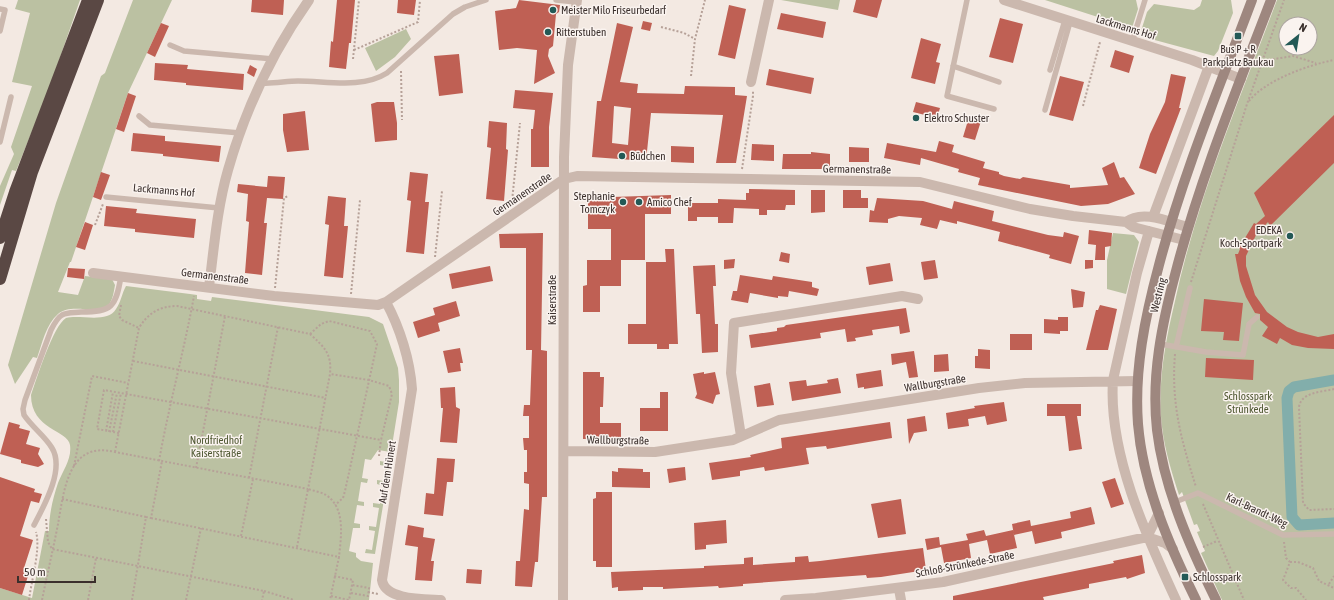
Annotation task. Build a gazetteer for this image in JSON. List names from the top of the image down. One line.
{"streets":{"main road":["Westring"],"street":["Lackmanns Hof","Germanenstraße","Kaiserstraße","Wallburgstraße","Auf dem Hünert","Schloß-Strünkede-Straße"],"lane":["Karl-Brandt-Weg"]},"crossings":[["Lackmanns Hof","Westring"],["Germanenstraße","Westring"],["Germanenstraße","Kaiserstraße"],["Germanenstraße","Auf dem Hünert"],["Westring","Wallburgstraße"],["Kaiserstraße","Wallburgstraße"]],"parks":["Schlosspark Strünkede","Nordfriedhof Kaiserstraße"],"places":{"other":["Meister Milo Friseurbedarf","Ritterstuben","Elektro Schuster","Büdchen","Stephanie Tomczyk","Amico Chef","EDEKA Koch-Sportpark"],"transit":["Bus P + R Parkplatz Baukau","Schlosspark"]},"scale_bar":"50 m","north":"top right"}
